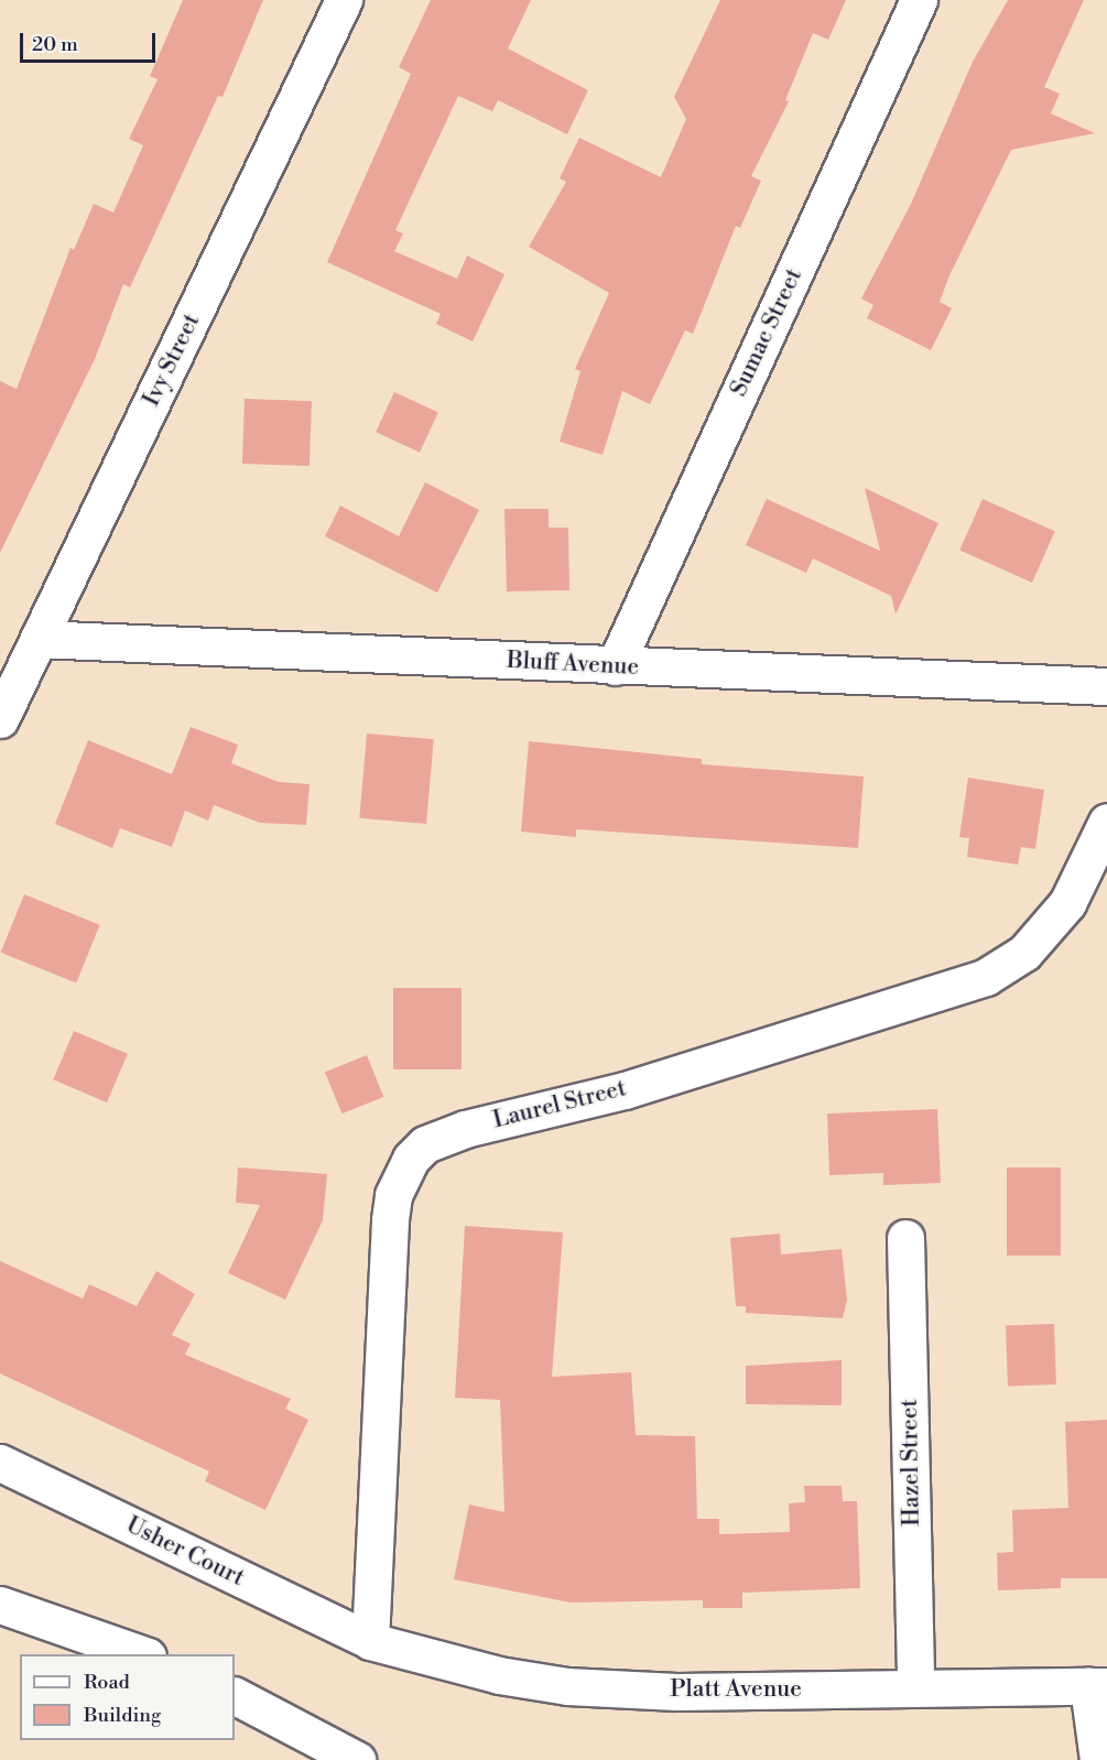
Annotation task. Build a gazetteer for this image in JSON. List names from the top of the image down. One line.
{"streets":{"street":["Sumac Street","Ivy Street","Bluff Avenue","Laurel Street","Hazel Street","Usher Court","Platt Avenue"]},"crossings":[["Sumac Street","Bluff Avenue"],["Ivy Street","Bluff Avenue"],["Laurel Street","Usher Court"],["Laurel Street","Platt Avenue"],["Hazel Street","Platt Avenue"],["Usher Court","Platt Avenue"]],"legend":["Road","Building"],"scale_bar":"20 m"}
